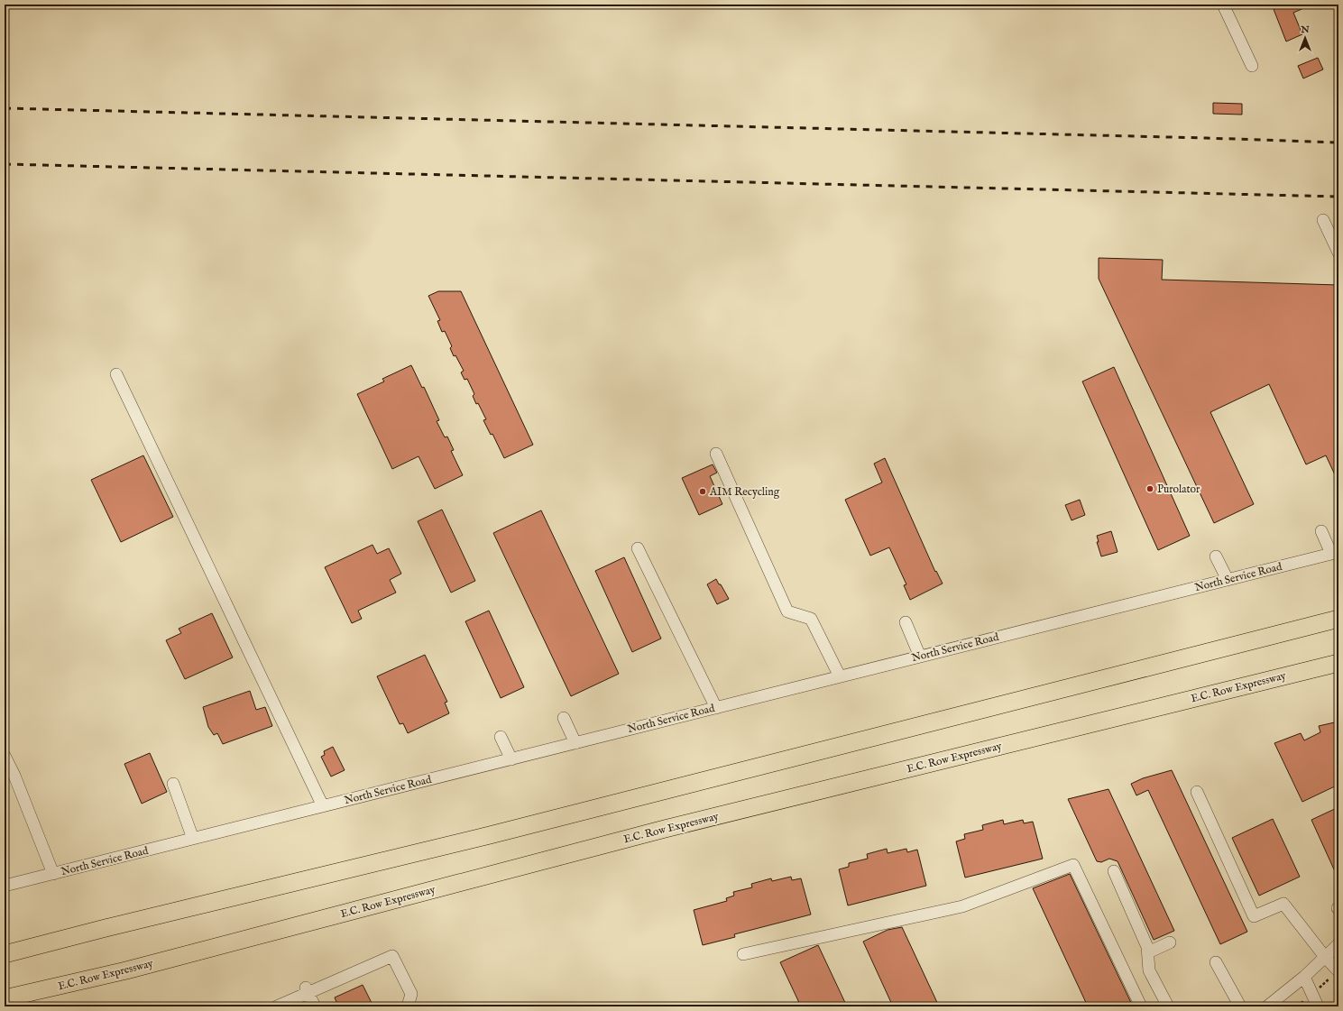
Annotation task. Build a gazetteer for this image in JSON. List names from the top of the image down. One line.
{"streets":{"highway":["E.C. Row Expressway"],"street":["North Service Road"]},"places":["Purolator","AIM Recycling"],"north":"top"}
